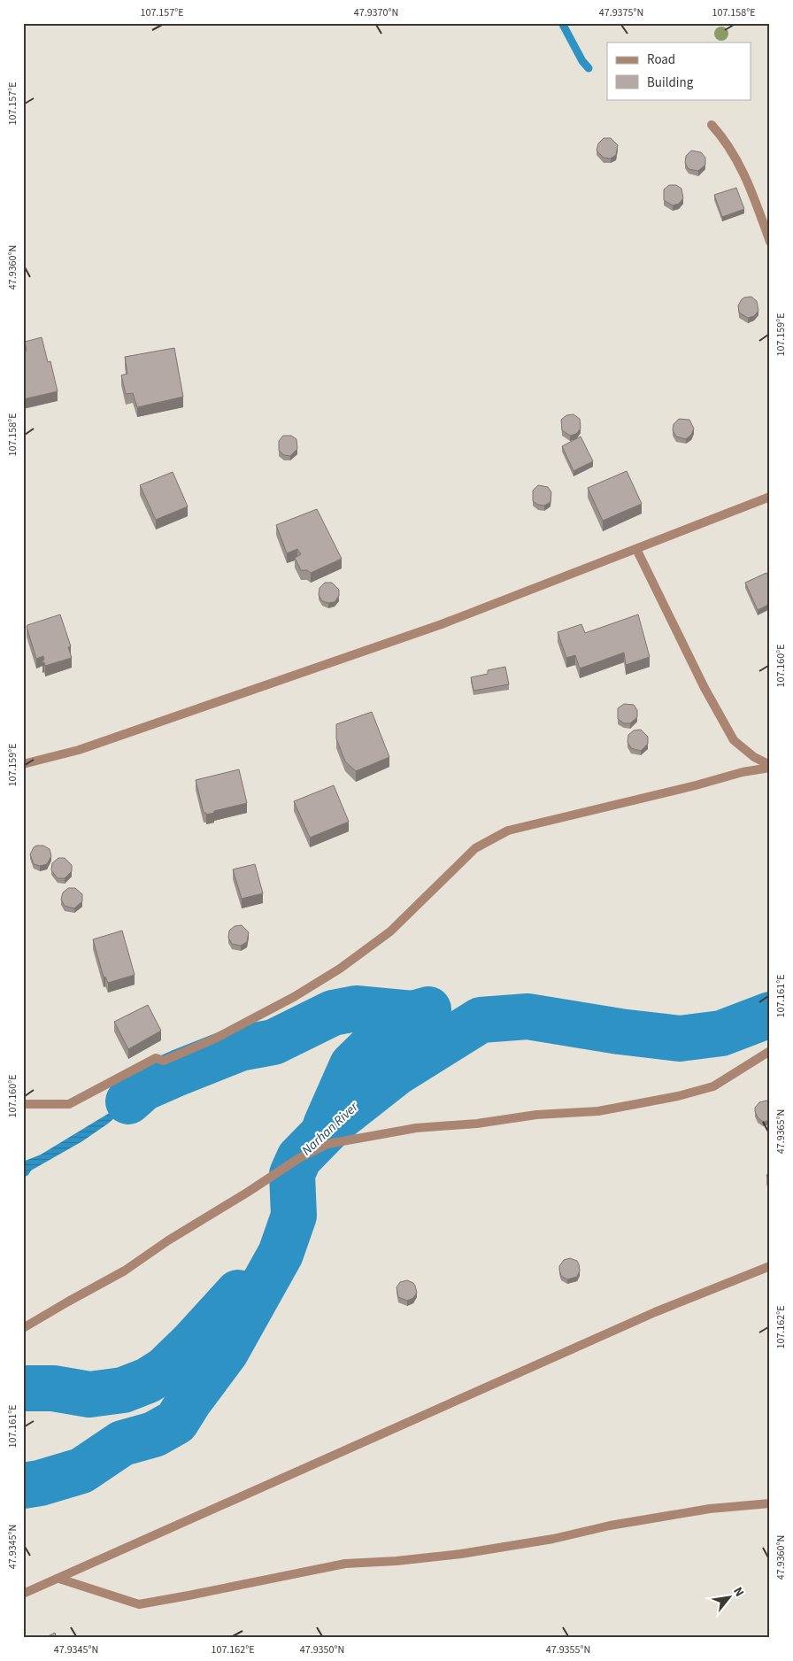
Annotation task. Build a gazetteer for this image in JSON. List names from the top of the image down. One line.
{"water":["Narhan River"],"legend":["Road","Building"],"north":"top right","coordinates":["107.157°E","47.9370°N","47.9375°N","107.158°E","47.9360°N","107.159°E","107.160°E","107.161°E","47.9365°N","107.162°E","47.9345°N","47.9350°N","47.9355°N"]}
